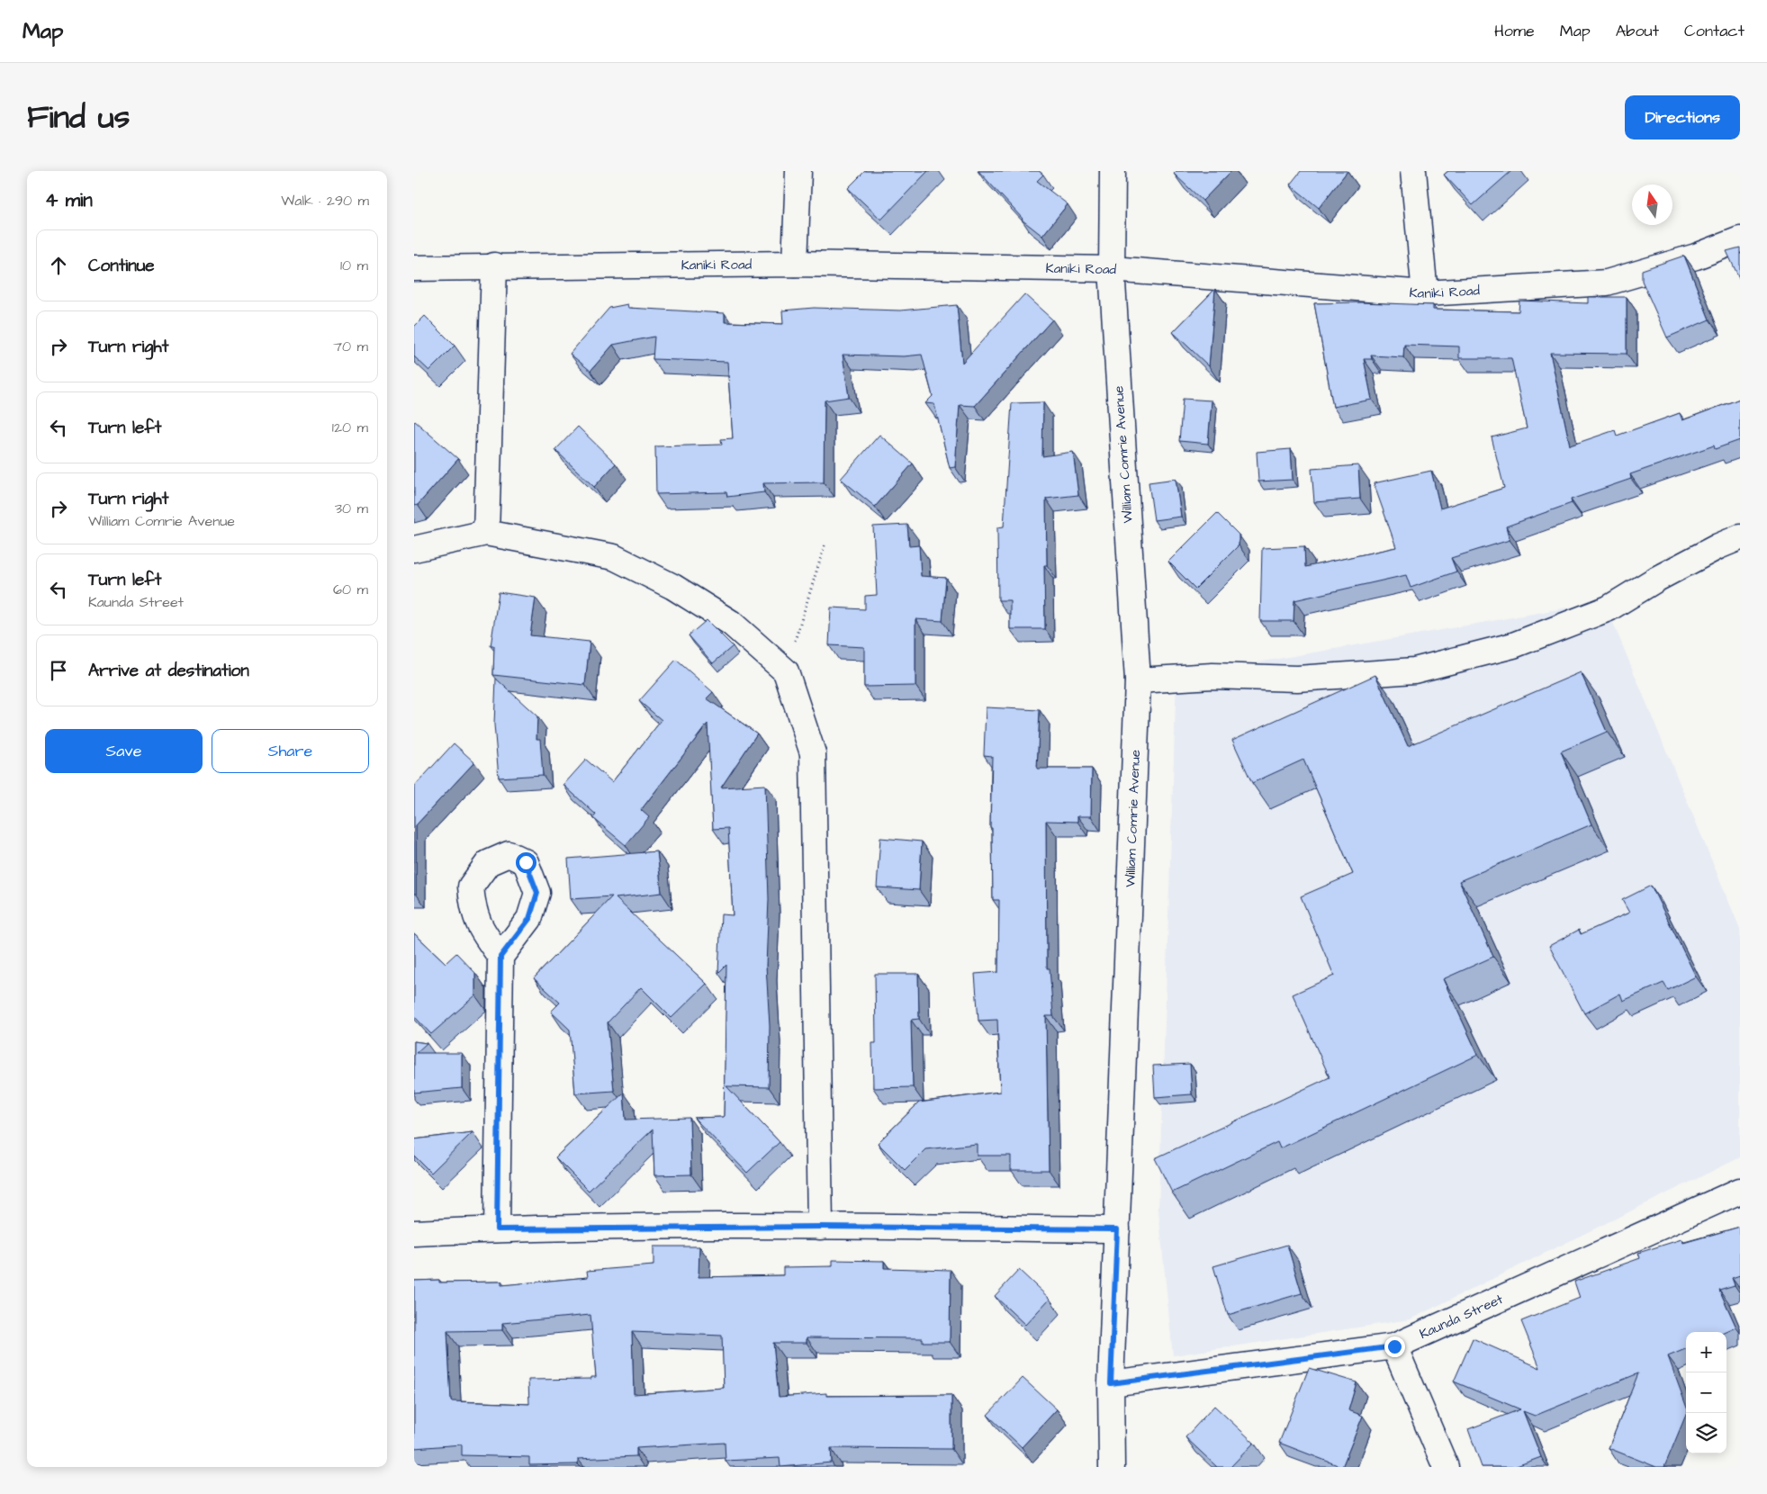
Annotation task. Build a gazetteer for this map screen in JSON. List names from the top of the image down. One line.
{"streets":{"street":["Kaniki Road","William Comrie Avenue","Kaunda Street"]},"crossings":[["Kaniki Road","William Comrie Avenue"],["William Comrie Avenue","Kaunda Street"]],"north":"top","page":{"header":"Map","nav":["Home","Map","About","Contact"],"title":"Find us","buttons":["Directions",["Save","Share"]],"heading":["4 min","Walk · 290 m"],"list":[["Continue","10 m"],["Turn right","70 m"],["Turn left","120 m"],["Turn right","William Comrie Avenue","30 m"],["Turn left","Kaunda Street","60 m"],"Arrive at destination"],"map_buttons":["+","−"]}}
